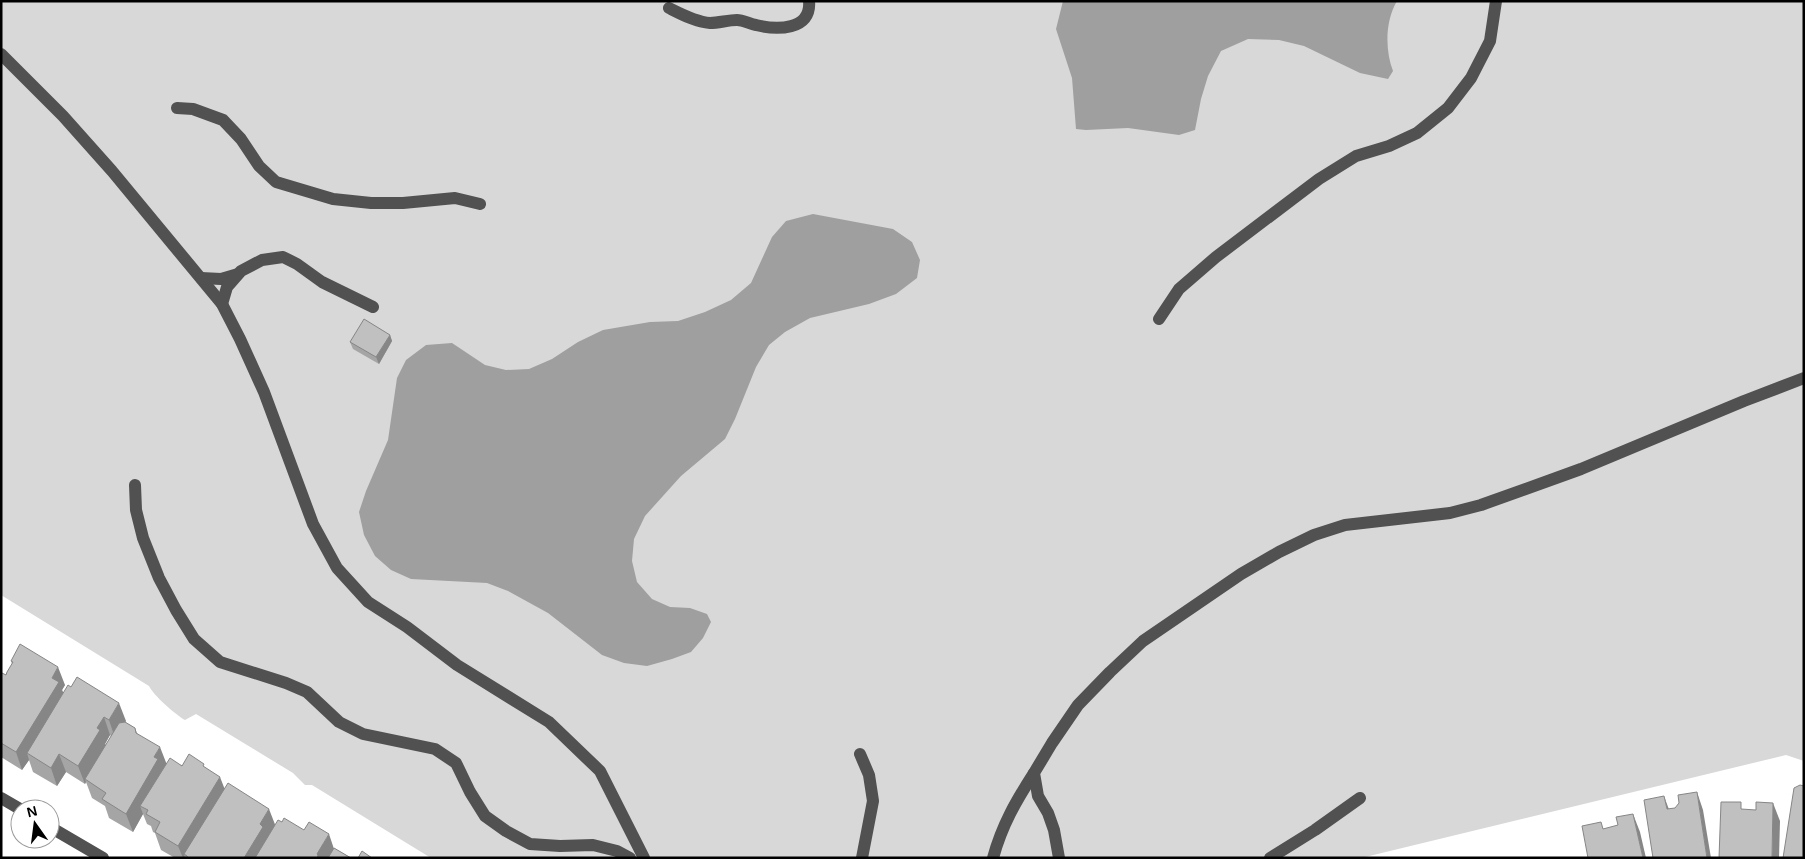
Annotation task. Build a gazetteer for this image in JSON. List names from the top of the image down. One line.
{"north":"top"}
